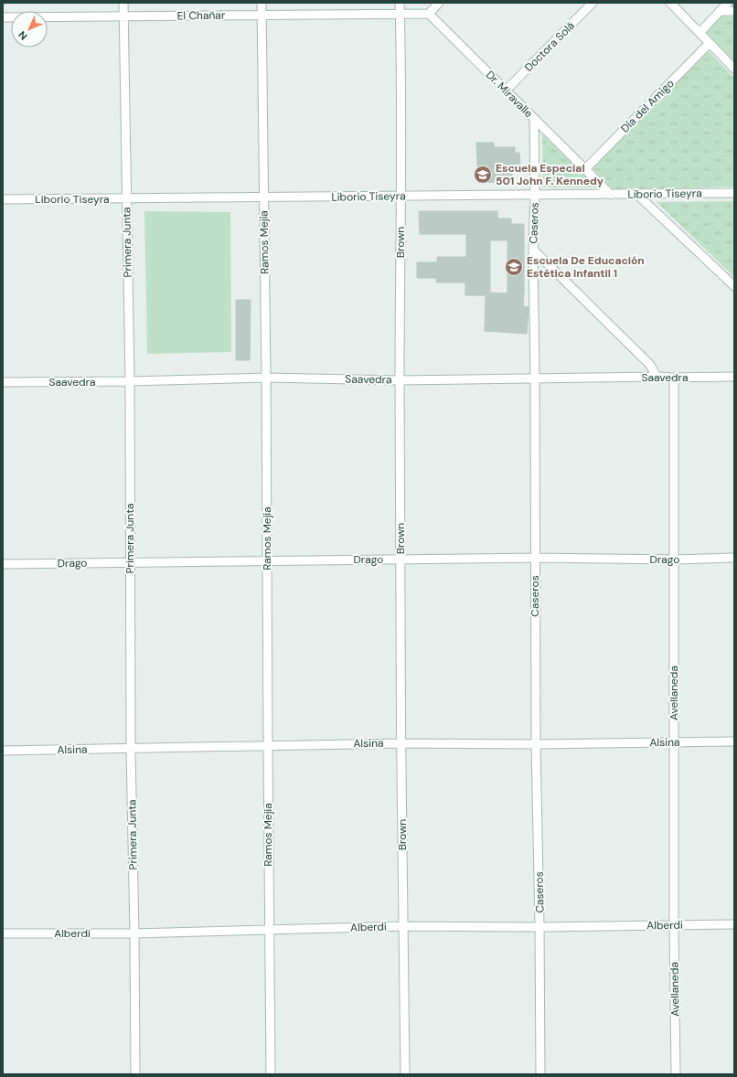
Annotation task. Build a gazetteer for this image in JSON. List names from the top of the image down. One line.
{"streets":{"street":["El Chañar","Doctora Solá","Dr. Miravalle","Día del Amigo","Liborio Tiseyra","Caseros","Primera Junta","Ramos Mejía","Brown","Saavedra","Drago","Avellaneda","Alsina","Alberdi"]},"crossings":[["El Chañar","Primera Junta"],["El Chañar","Ramos Mejía"],["El Chañar","Brown"],["Doctora Solá","Dr. Miravalle"],["Dr. Miravalle","Día del Amigo"],["Dr. Miravalle","Liborio Tiseyra"],["Dr. Miravalle","Caseros"],["Liborio Tiseyra","Caseros"],["Liborio Tiseyra","Primera Junta"],["Liborio Tiseyra","Ramos Mejía"],["Liborio Tiseyra","Brown"],["Caseros","Saavedra"],["Caseros","Drago"],["Caseros","Alsina"],["Caseros","Alberdi"],["Primera Junta","Saavedra"],["Primera Junta","Drago"],["Primera Junta","Alsina"],["Primera Junta","Alberdi"],["Ramos Mejía","Saavedra"],["Ramos Mejía","Drago"],["Ramos Mejía","Alsina"],["Ramos Mejía","Alberdi"],["Brown","Saavedra"],["Brown","Drago"],["Brown","Alsina"],["Brown","Alberdi"],["Saavedra","Avellaneda"],["Drago","Avellaneda"],["Avellaneda","Alsina"],["Avellaneda","Alberdi"]],"places":{"school or university":["Escuela Especial 501 John F. Kennedy","Escuela De Educación Estética Infantil 1"]},"north":"bottom left"}
